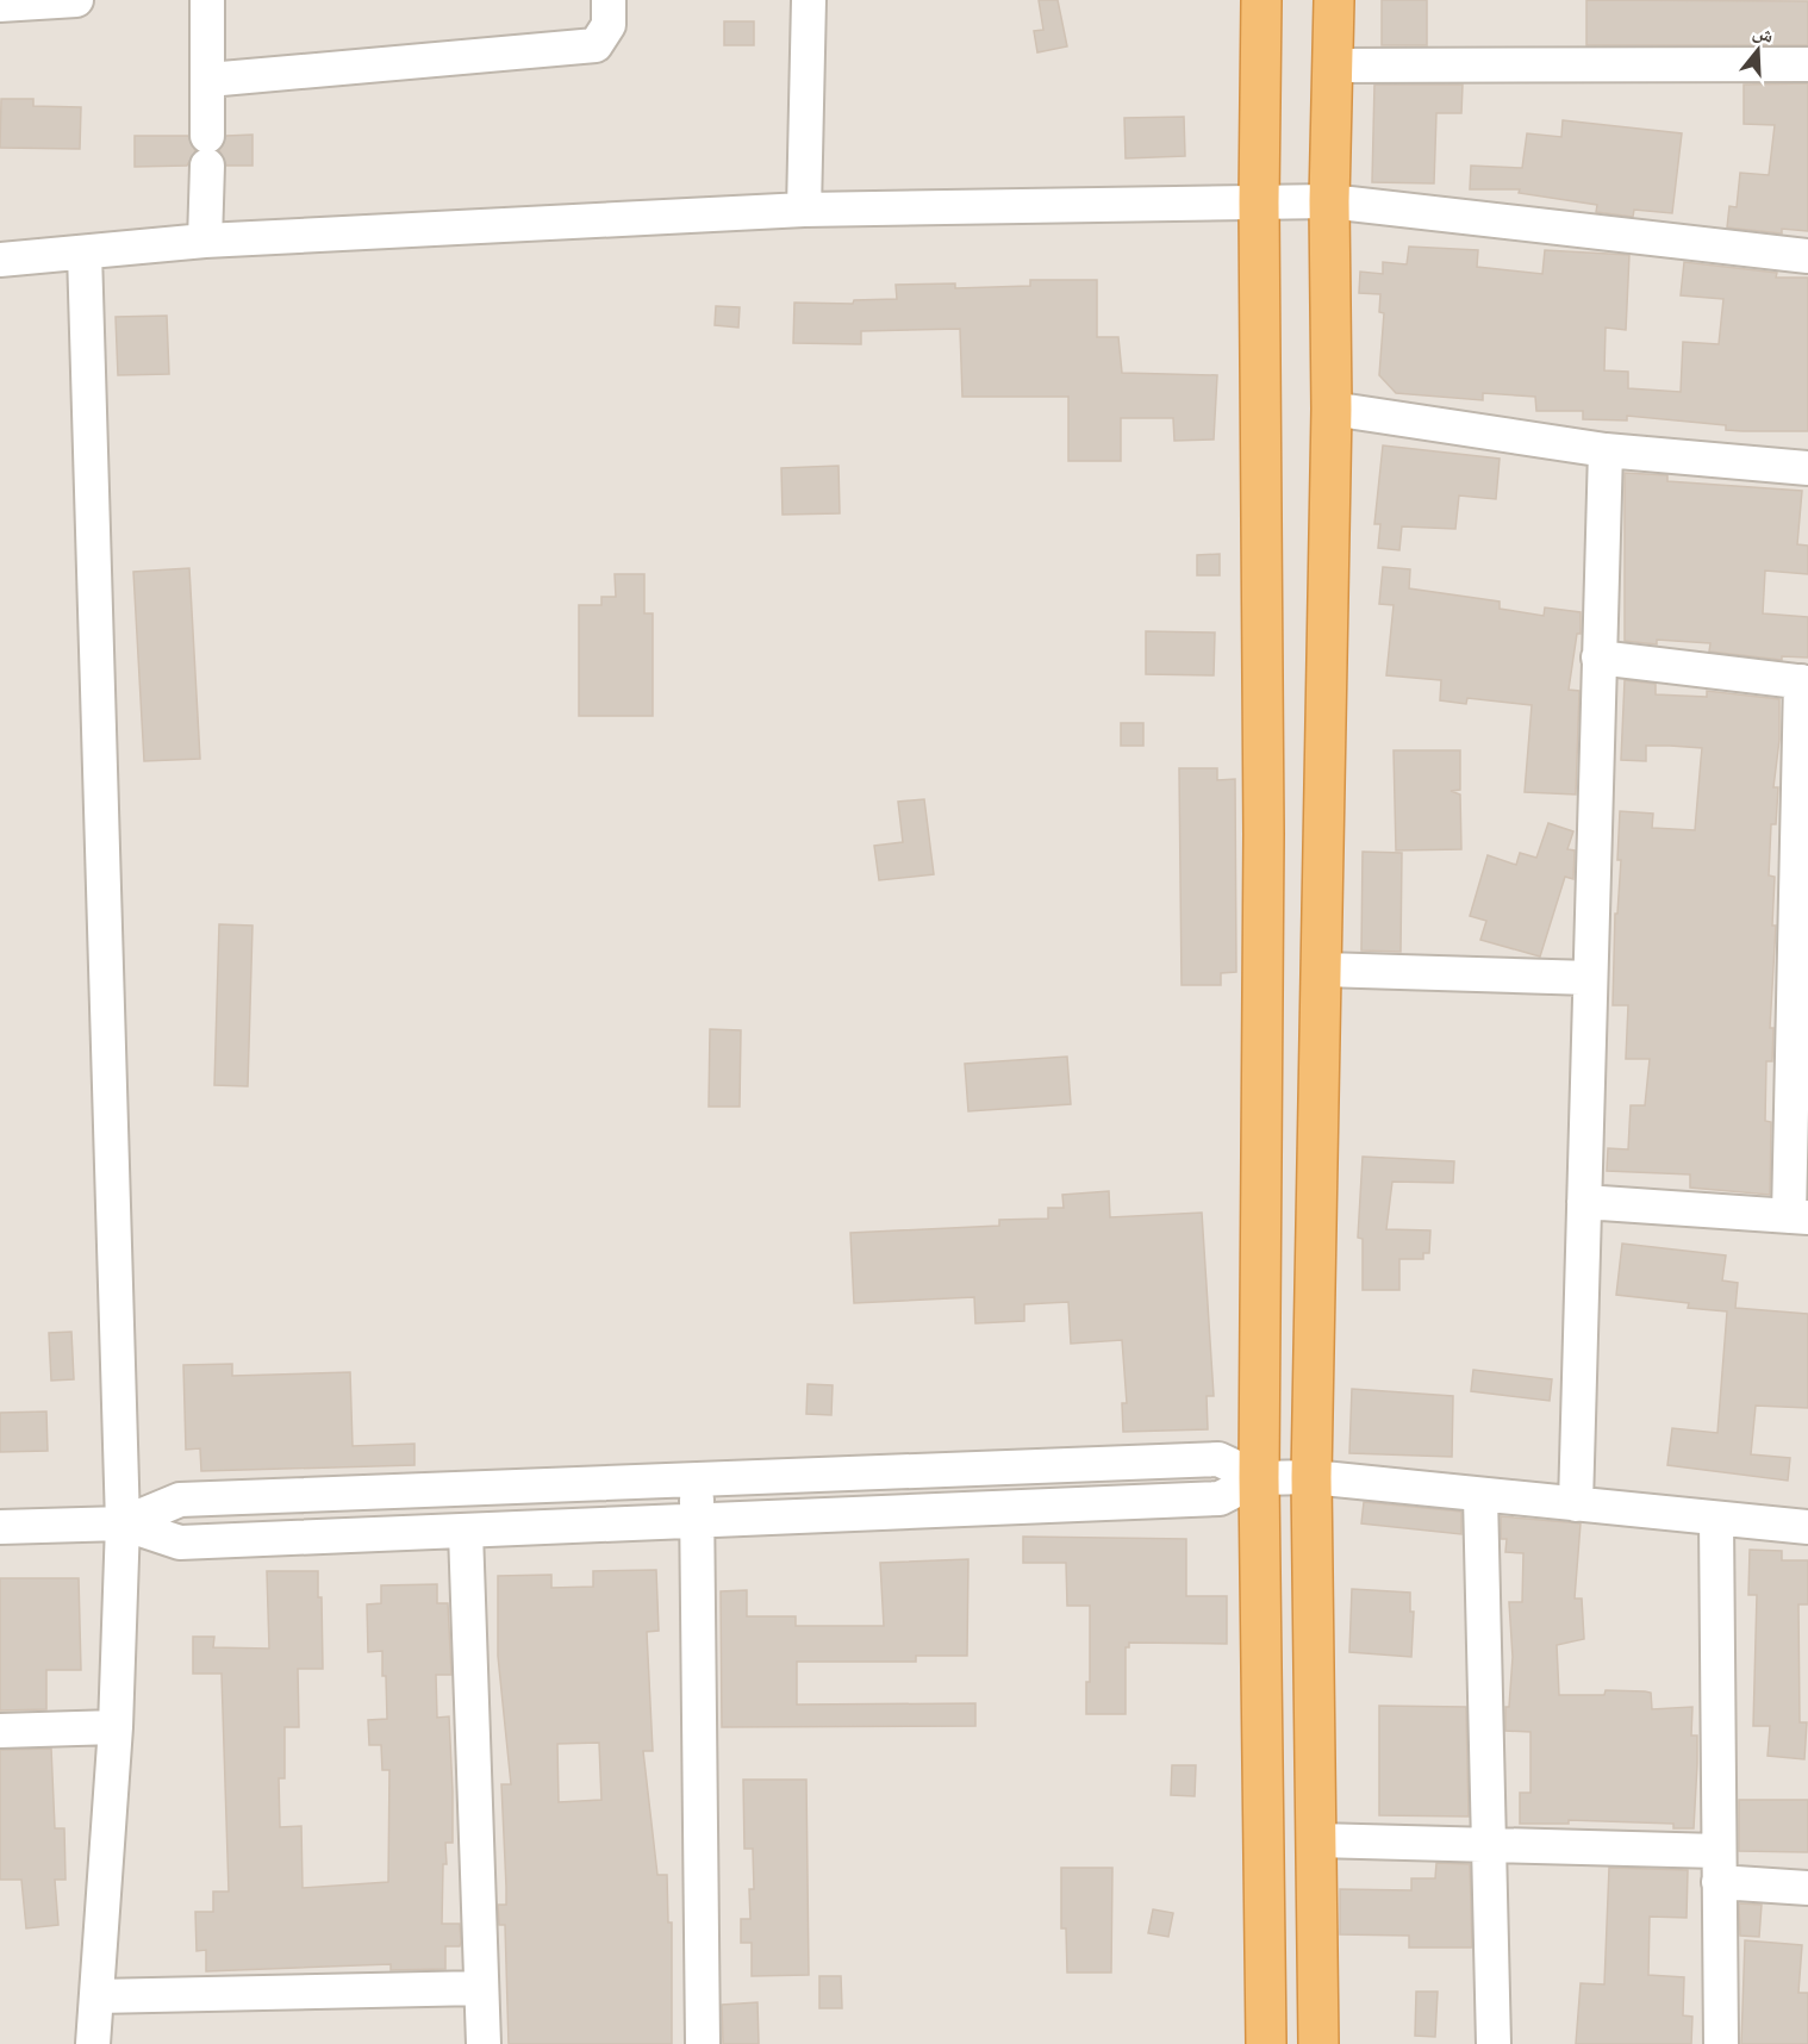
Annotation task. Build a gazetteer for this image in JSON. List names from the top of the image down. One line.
{"north":"top"}
